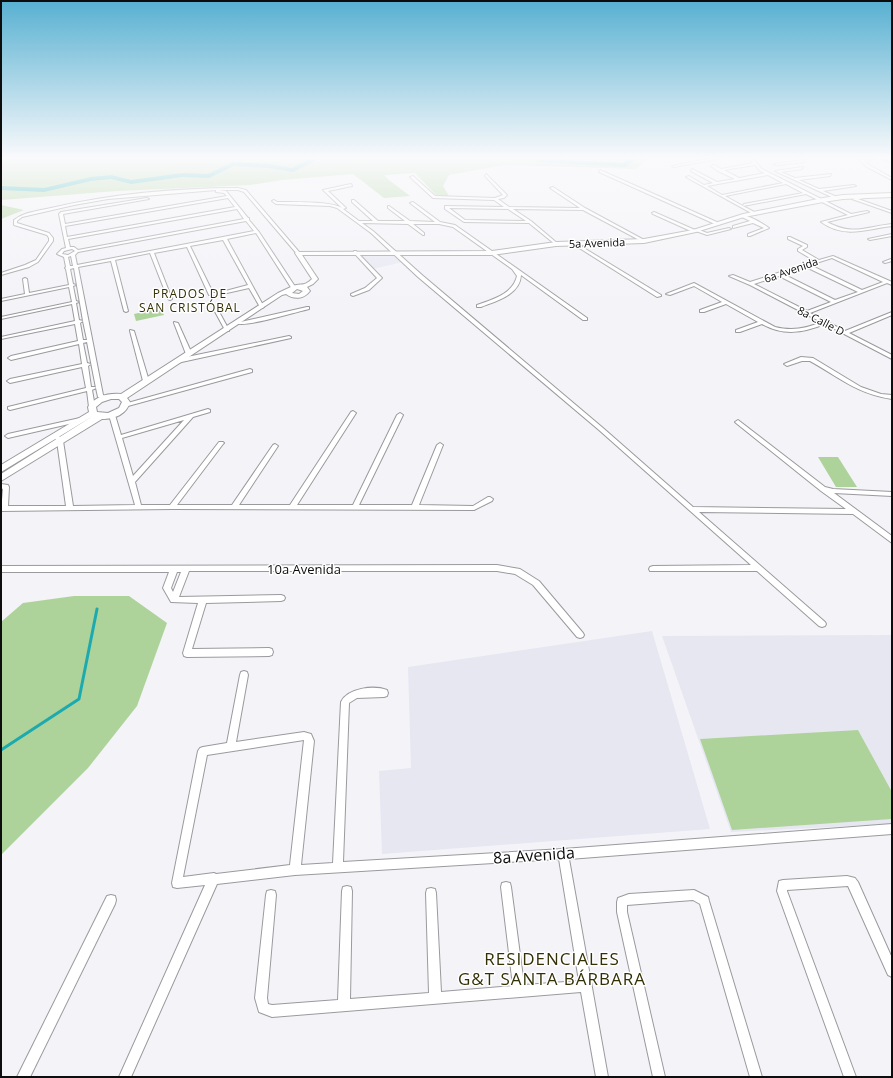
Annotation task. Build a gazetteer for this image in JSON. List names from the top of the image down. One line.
{"streets":{"street":["5a Avenida","6a Avenida","8a Calle D","10a Avenida","8a Avenida"]},"crossings":[["6a Avenida","8a Calle D"]],"districts":["PRADOS DE SAN CRISTÓBAL","RESIDENCIALES G&T SANTA BÁRBARA"]}
